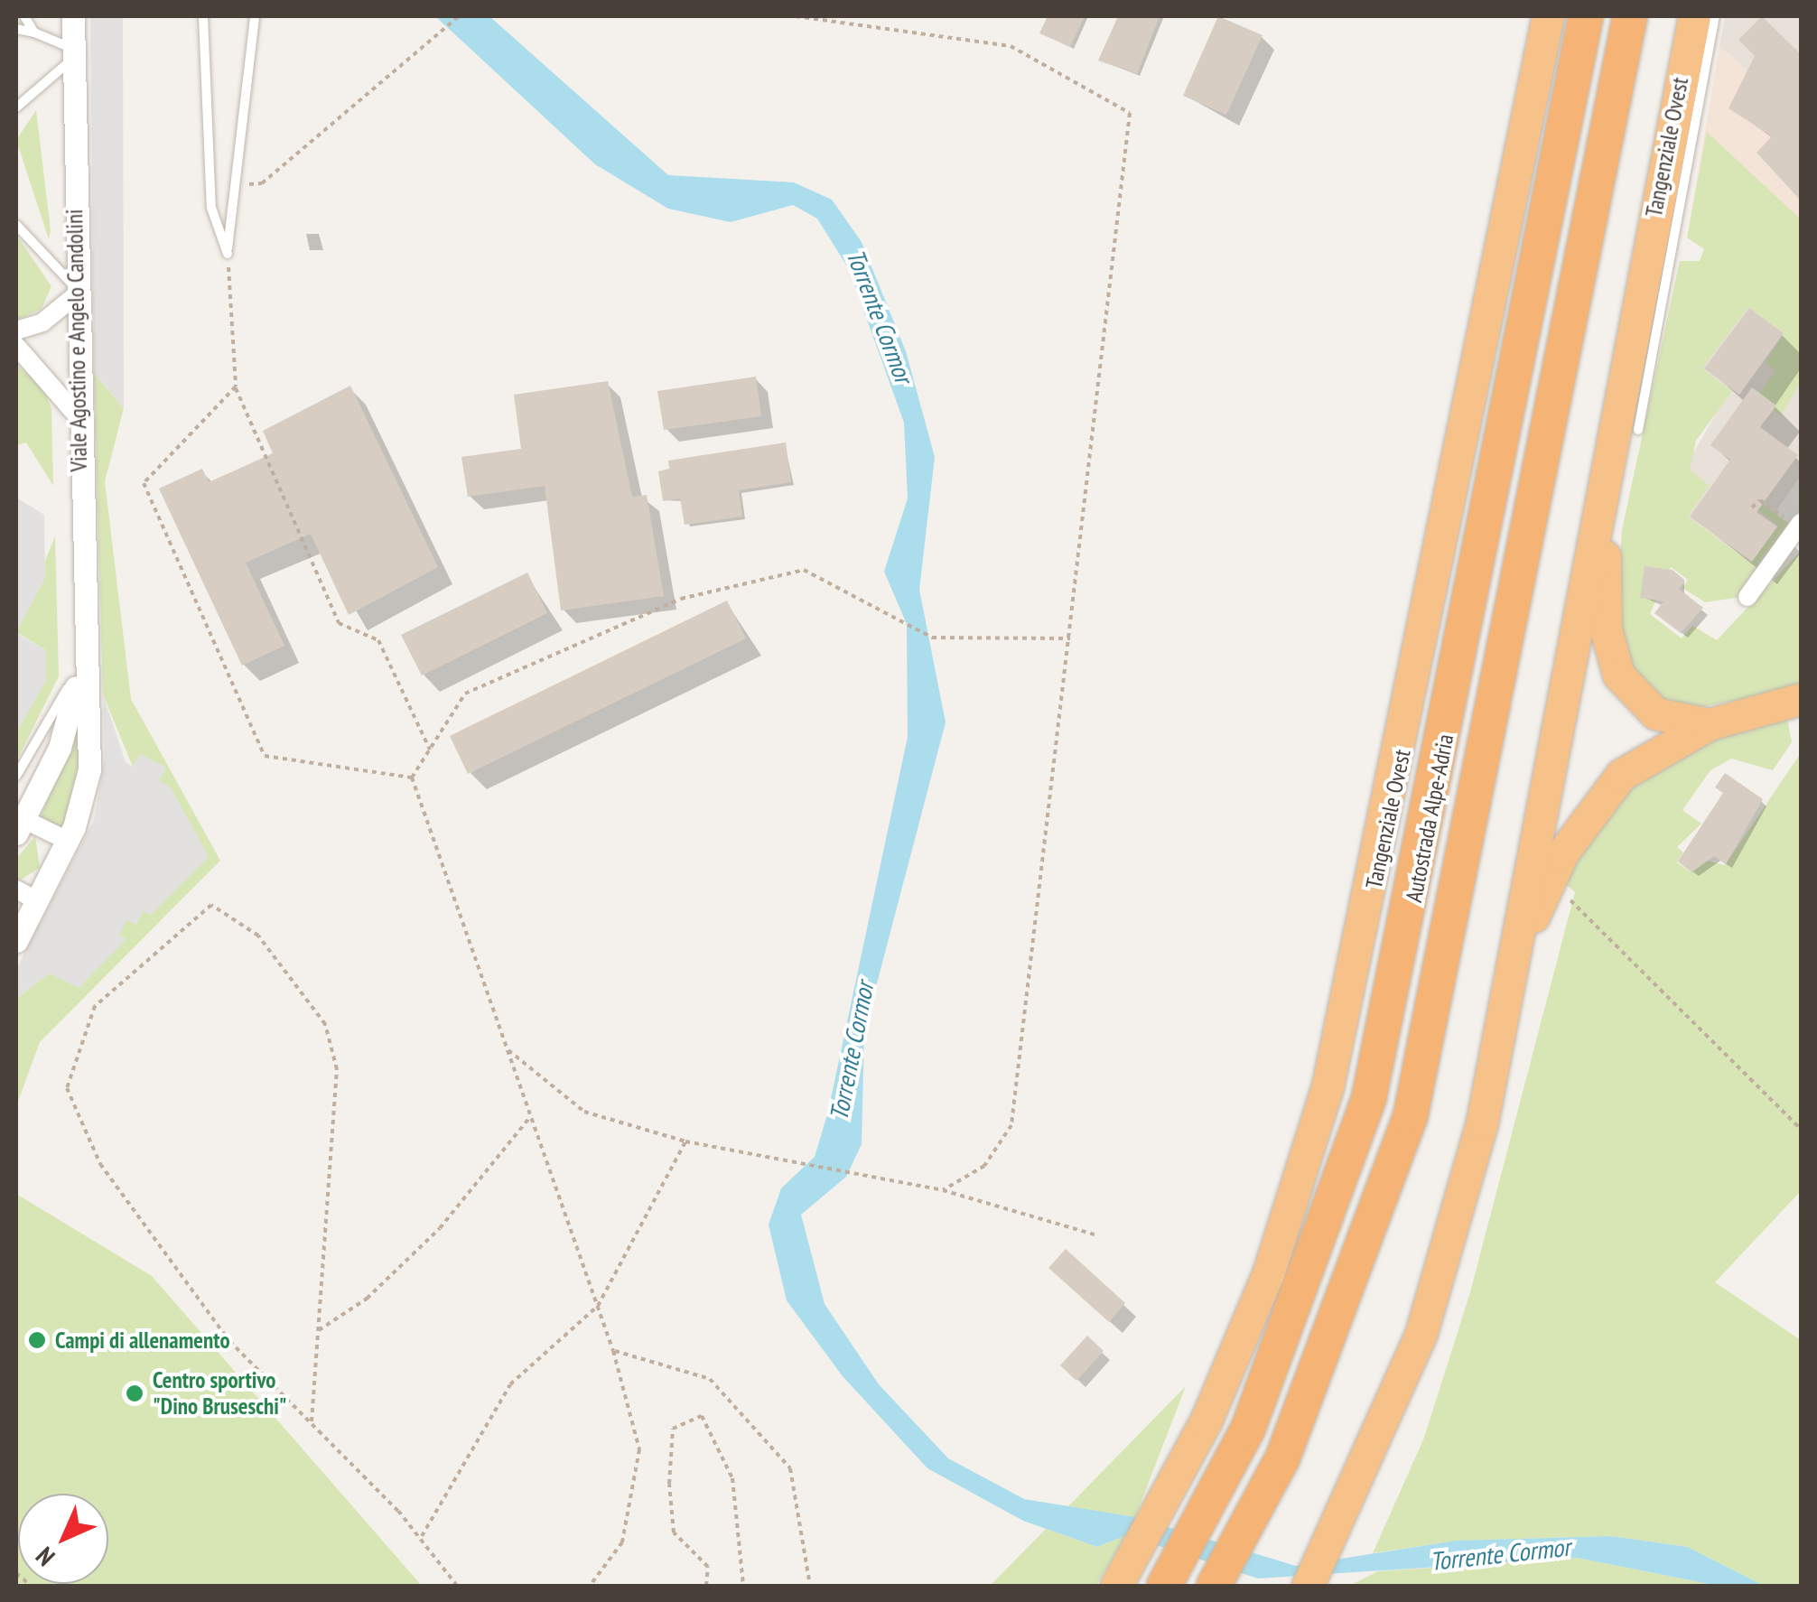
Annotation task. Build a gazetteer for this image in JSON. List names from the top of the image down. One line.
{"streets":{"highway":["Tangenziale Ovest","Autostrada Alpe-Adria"],"street":["Viale Agostino e Angelo Candolini"]},"water":["Torrente Cormor"],"places":["Campi di allenamento","Centro sportivo \"Dino Bruseschi\""],"north":"bottom left"}
